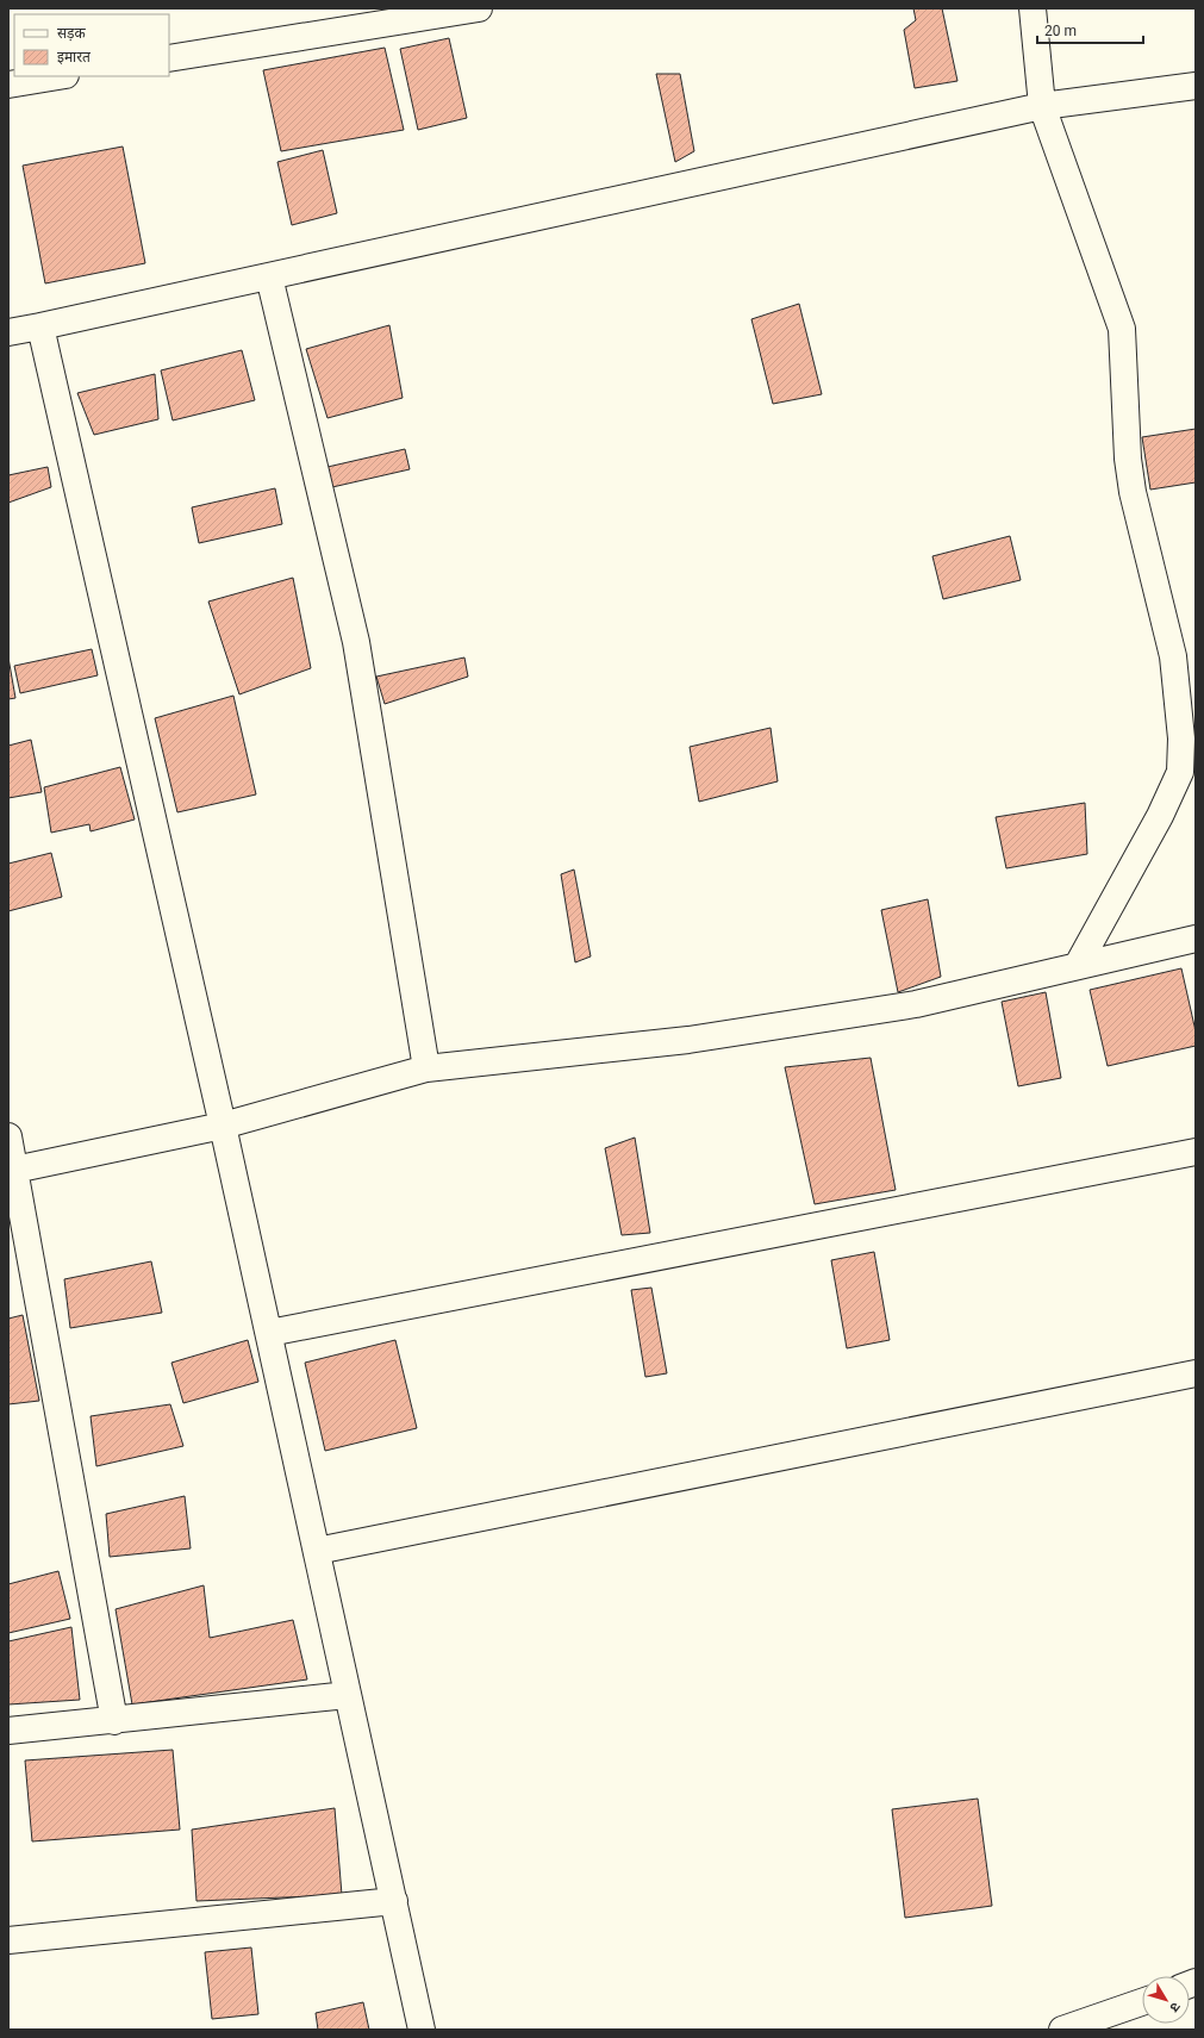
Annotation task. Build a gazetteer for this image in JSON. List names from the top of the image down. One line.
{"legend":["सड़क","इमारत"],"scale_bar":"20 m","north":"bottom right"}
